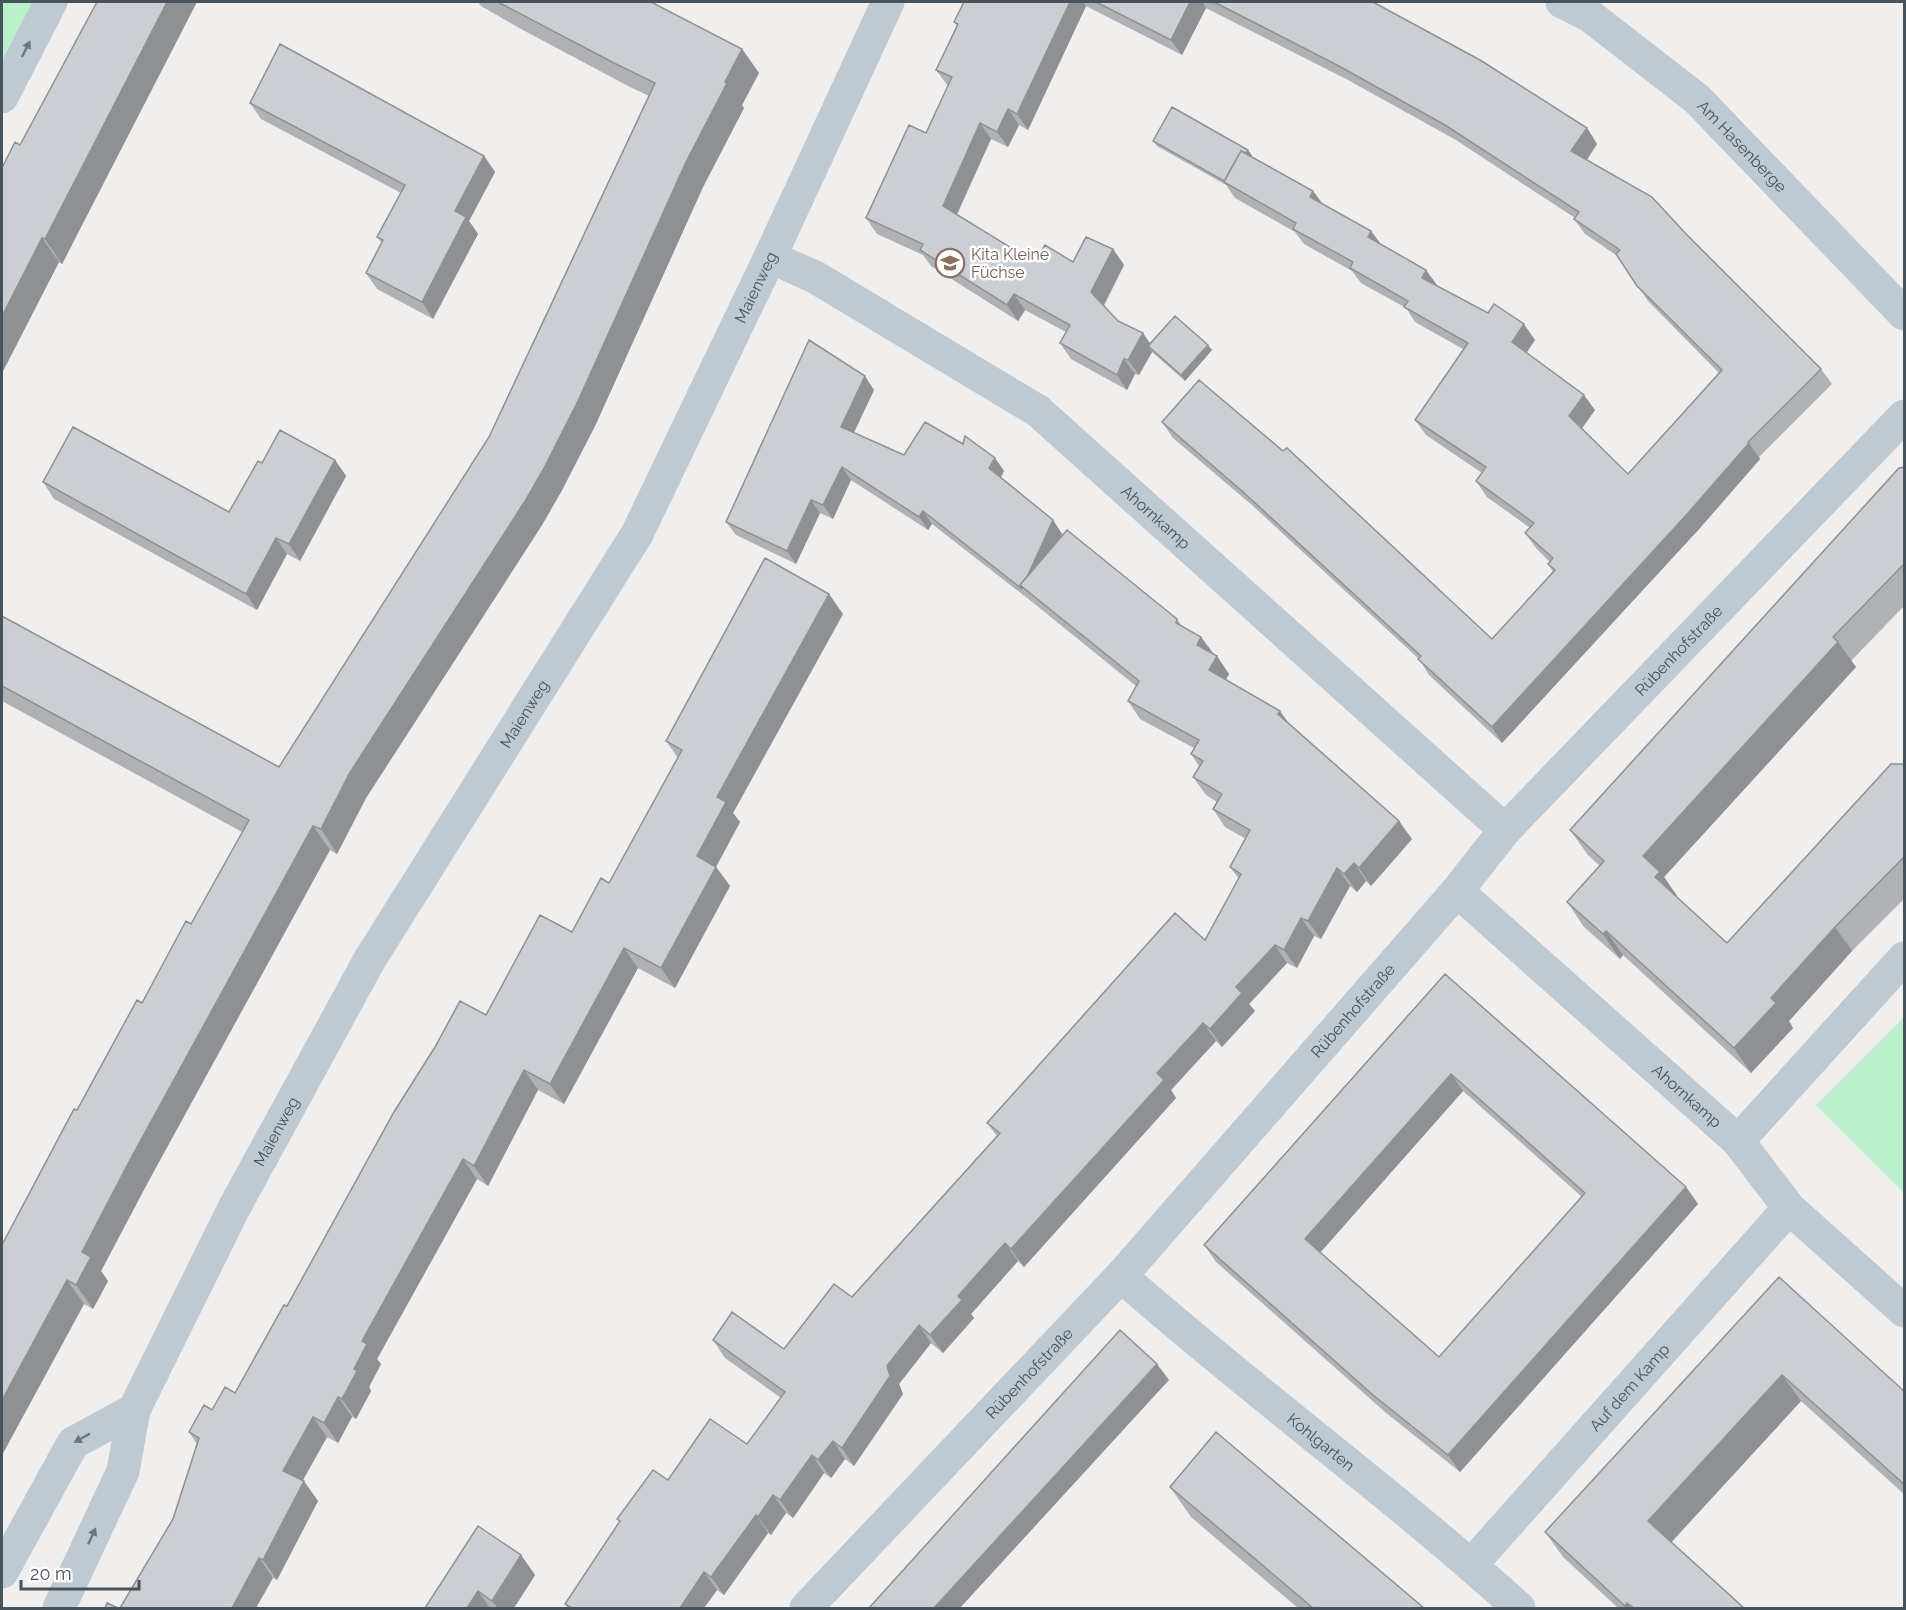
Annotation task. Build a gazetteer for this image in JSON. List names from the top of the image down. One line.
{"streets":{"street":["Am Hasenberge","Maienweg","Ahornkamp","Rübenhofstraße","Auf dem Kamp","Kohlgarten"]},"crossings":[["Maienweg","Ahornkamp"],["Ahornkamp","Rübenhofstraße"],["Ahornkamp","Auf dem Kamp"],["Rübenhofstraße","Kohlgarten"],["Auf dem Kamp","Kohlgarten"]],"places":{"school or university":["Kita Kleine Füchse"]},"scale_bar":"20 m"}
